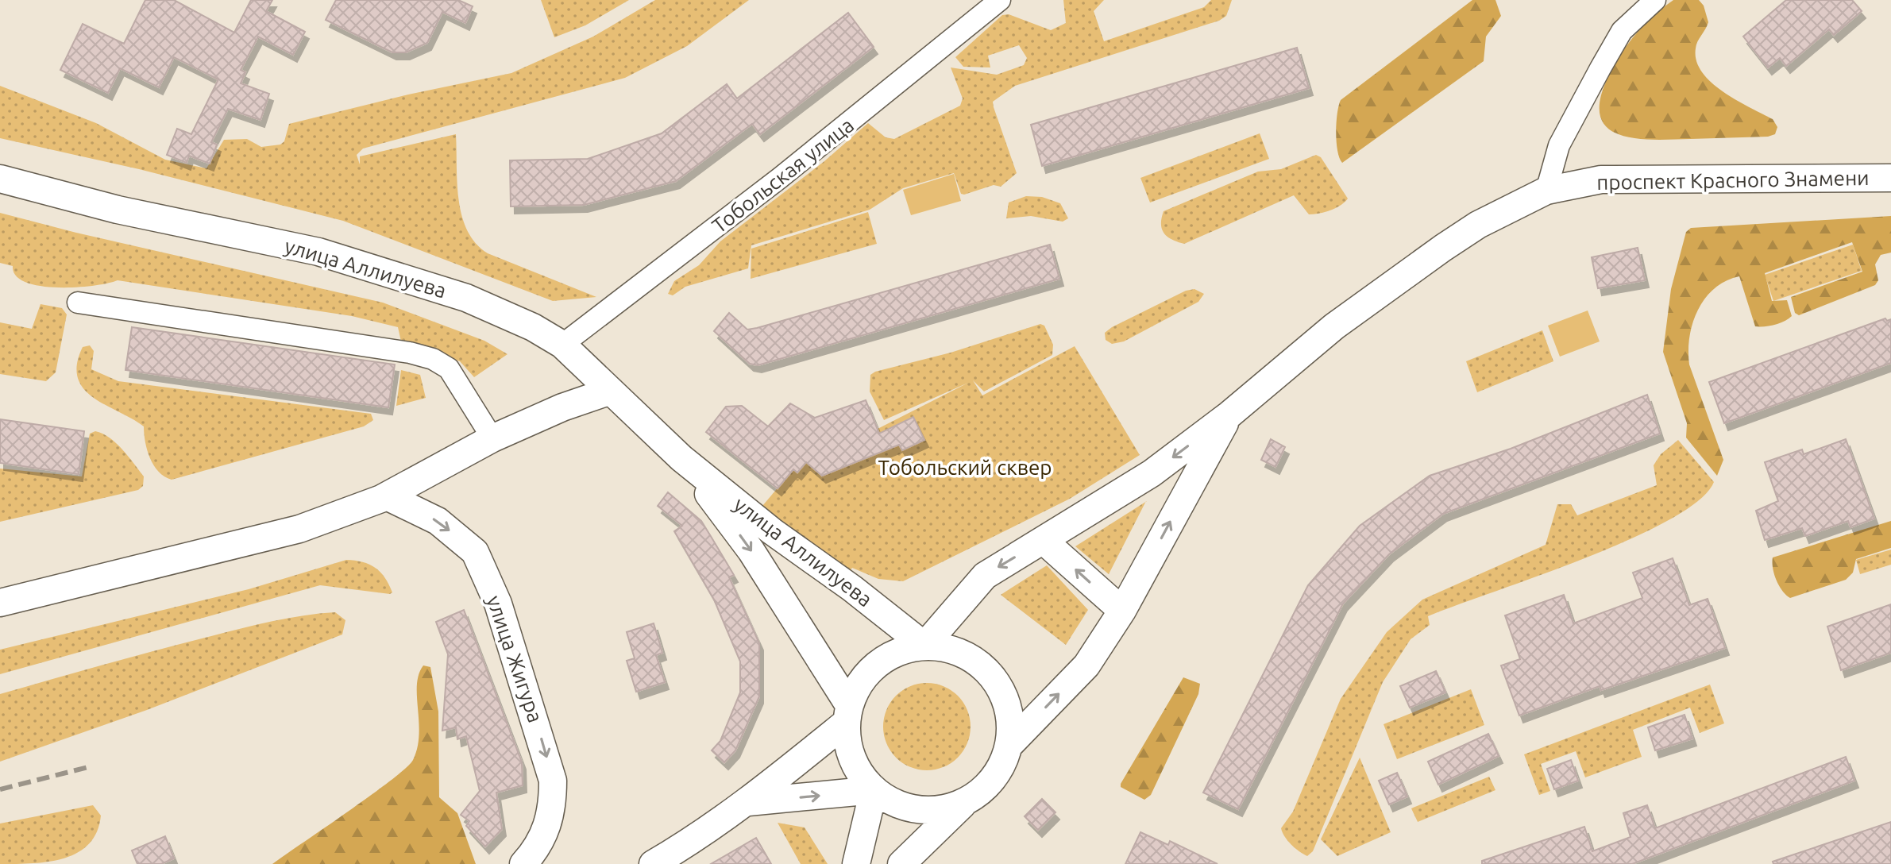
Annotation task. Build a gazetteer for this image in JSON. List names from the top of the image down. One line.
{"streets":{"main road":["проспект Красного Знамени","улица Аллилуева","улица Жигура"],"street":["Тобольская улица"]},"crossings":[["Тобольская улица","улица Аллилуева"],["проспект Красного Знамени","улица Аллилуева"]],"one_way":["улица Жигура"],"parks":["Тобольский сквер"]}
